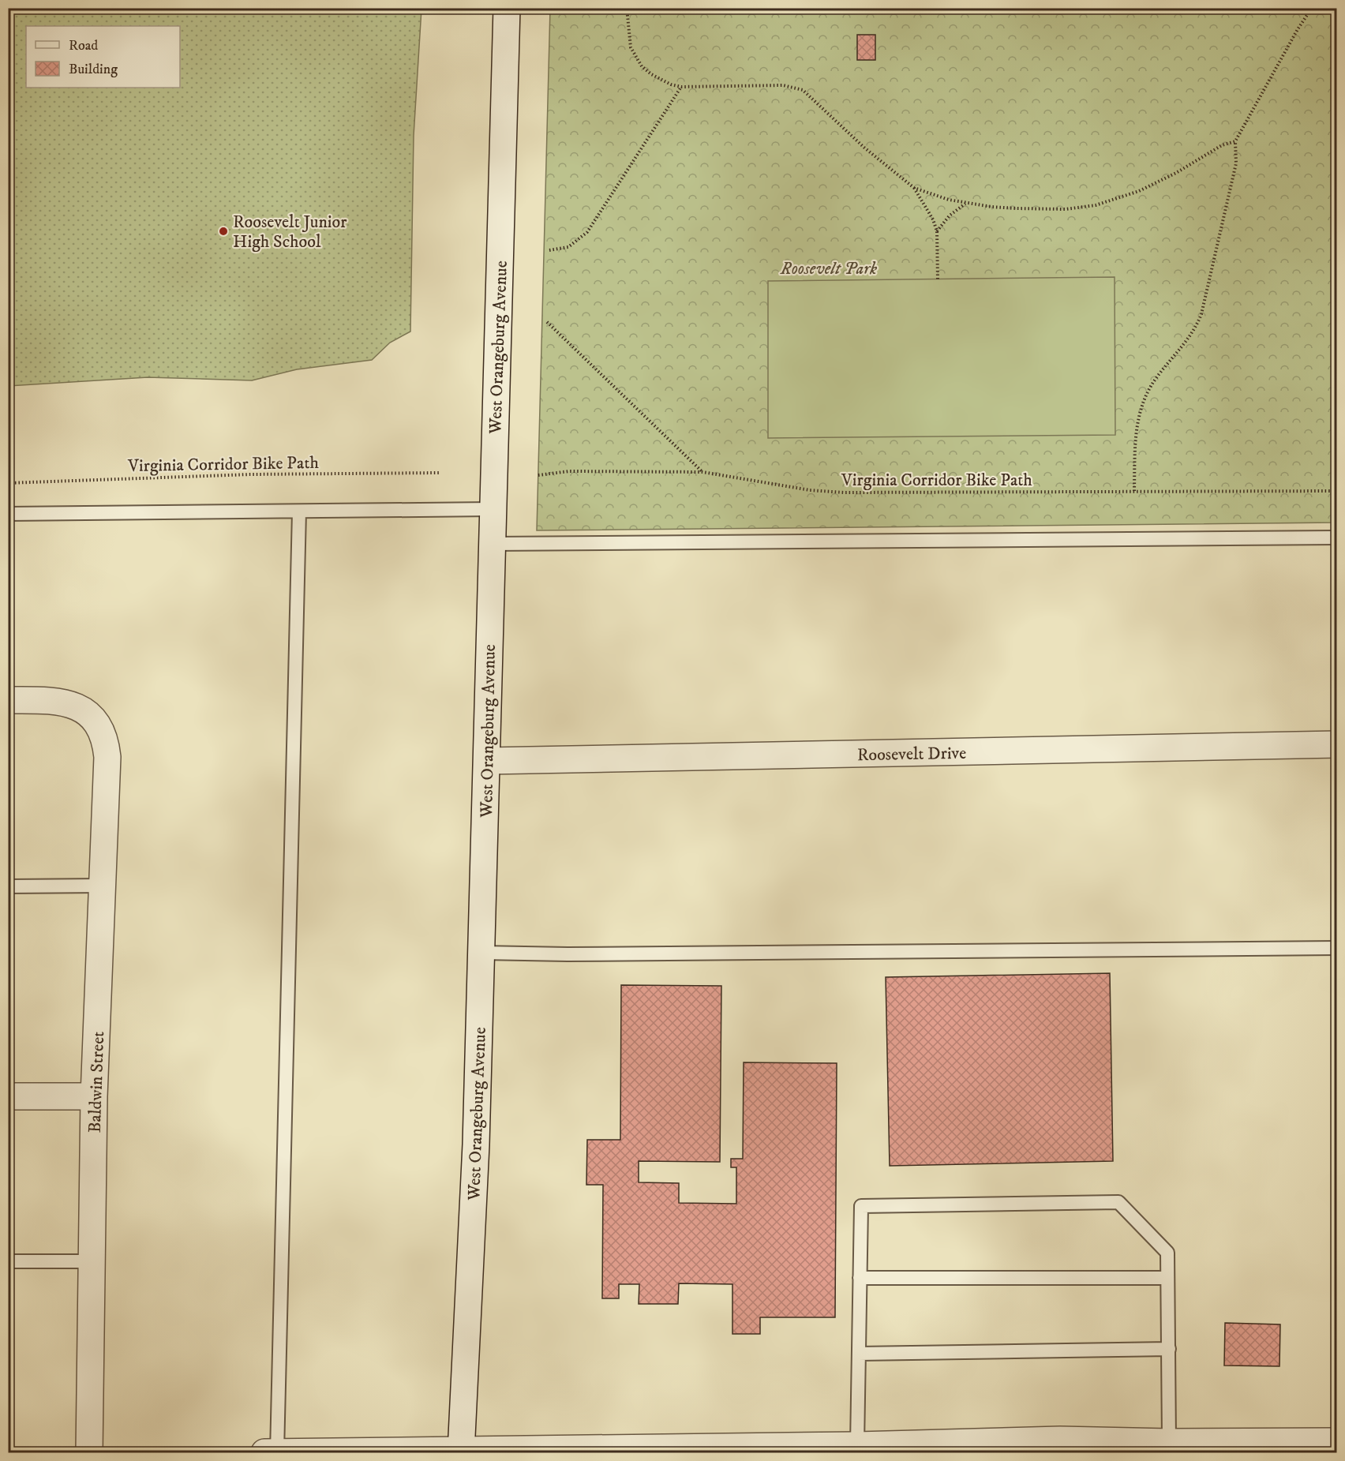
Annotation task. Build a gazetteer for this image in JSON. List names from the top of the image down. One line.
{"streets":{"street":["West Orangeburg Avenue","Roosevelt Drive","Baldwin Street"],"path":["Virginia Corridor Bike Path"]},"crossings":[["West Orangeburg Avenue","Roosevelt Drive"]],"parks":["Roosevelt Park"],"places":["Roosevelt Junior High School"],"legend":["Road","Building"]}
